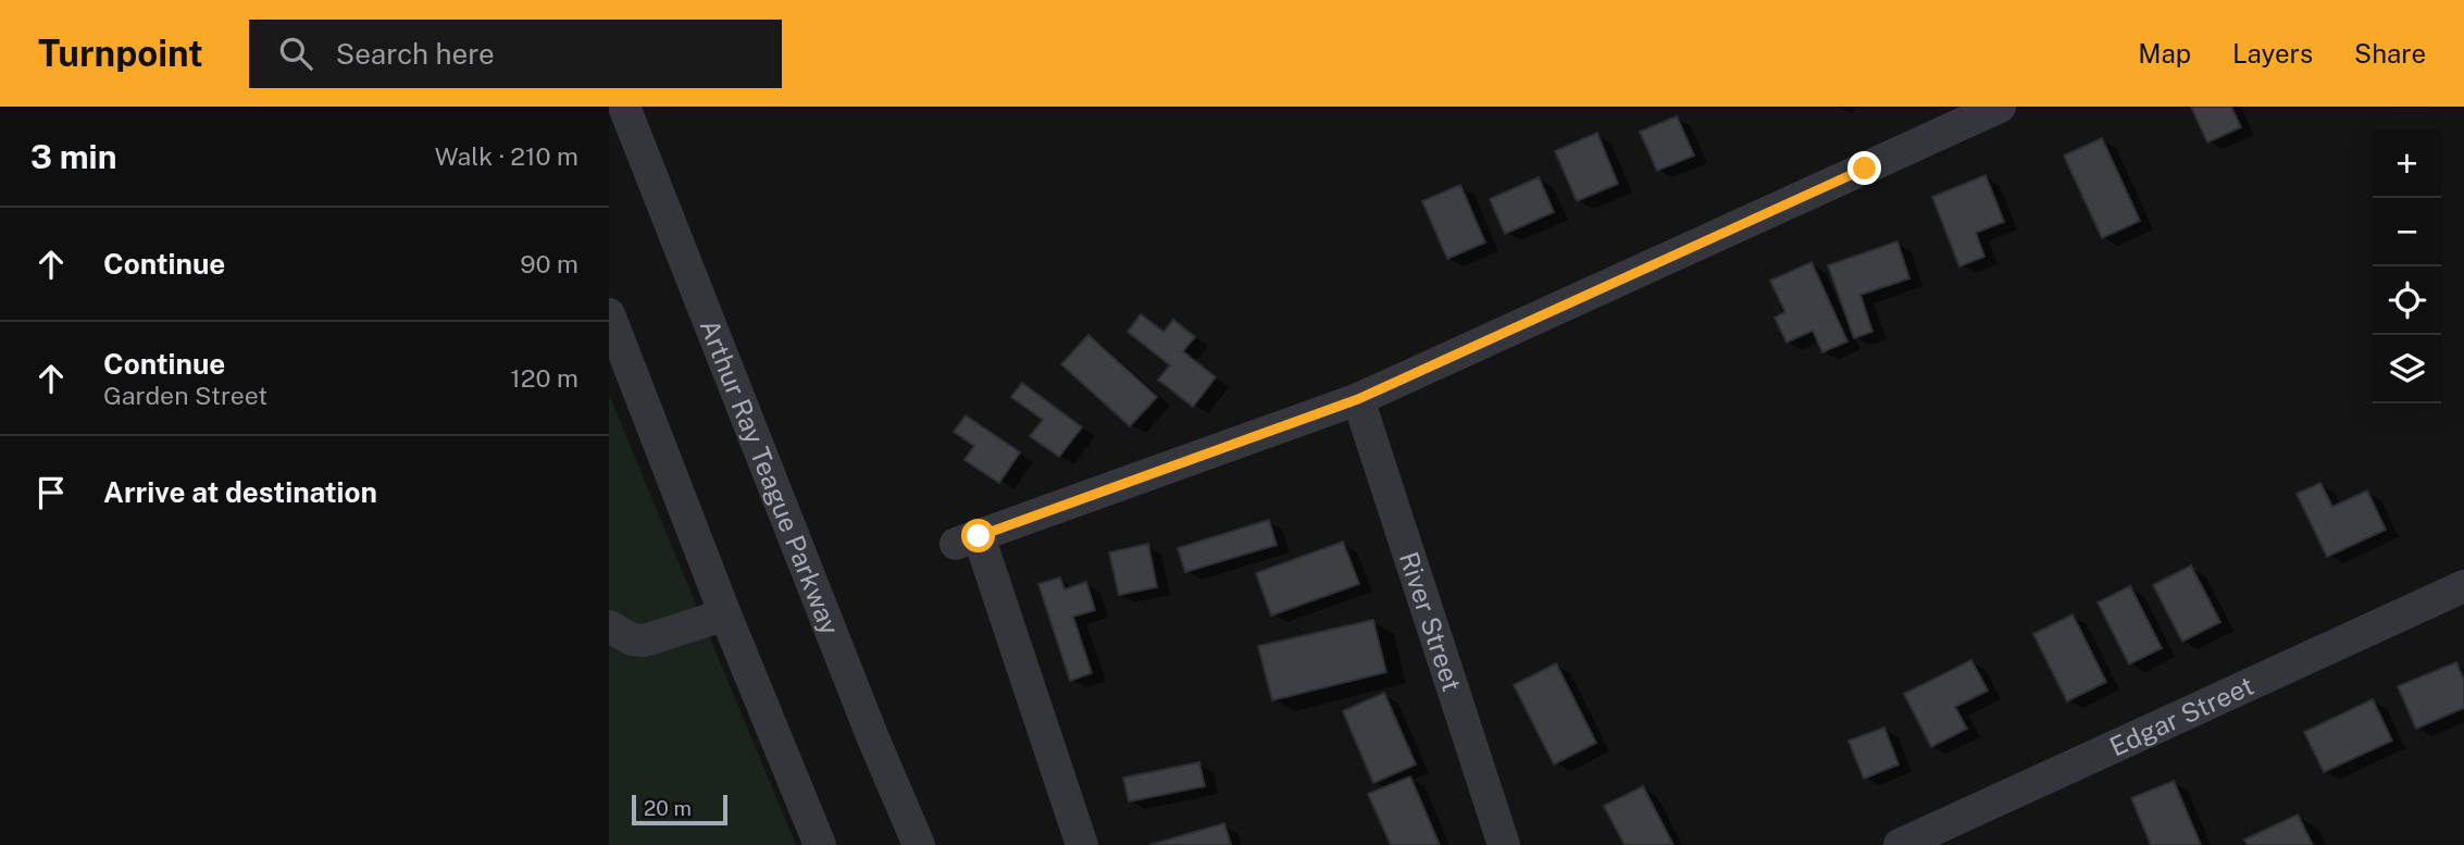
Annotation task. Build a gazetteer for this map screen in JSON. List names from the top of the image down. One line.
{"streets":{"street":["Arthur Ray Teague Parkway","River Street","Edgar Street"]},"scale_bar":"20 m","page":{"header":"Turnpoint","search":"Search here","nav":["Map","Layers","Share"],"heading":["3 min","Walk · 210 m"],"map_buttons":["+","−"],"list":[["Continue","90 m"],["Continue","Garden Street","120 m"],"Arrive at destination"],"scale":"20 m"}}
